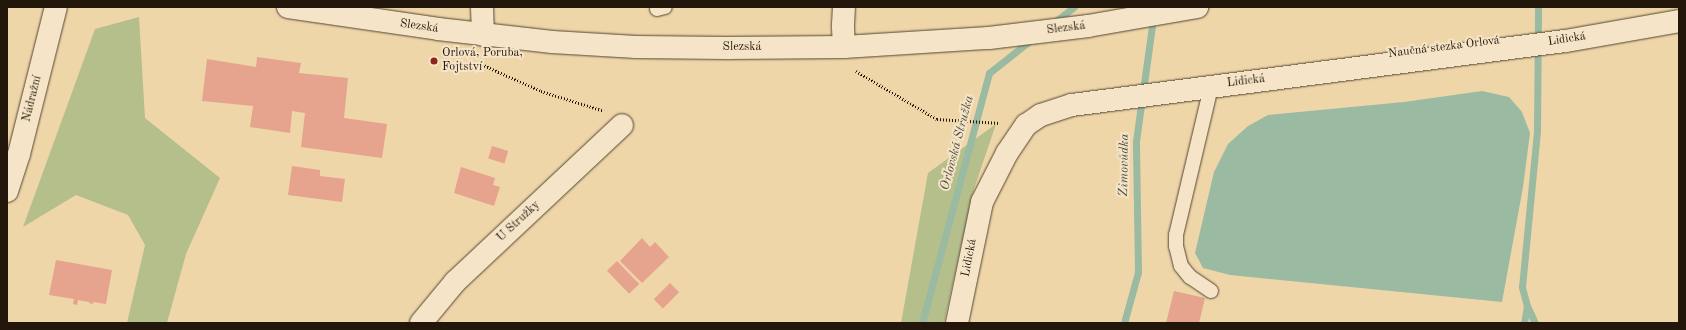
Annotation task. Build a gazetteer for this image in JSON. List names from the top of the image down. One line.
{"streets":{"street":["Slezská","Lidická","Nádražní","U Stružky"]},"water":["Orlovská Stružka","Zimovůdka"],"places":["Orlová, Poruba, Fojtství"]}
